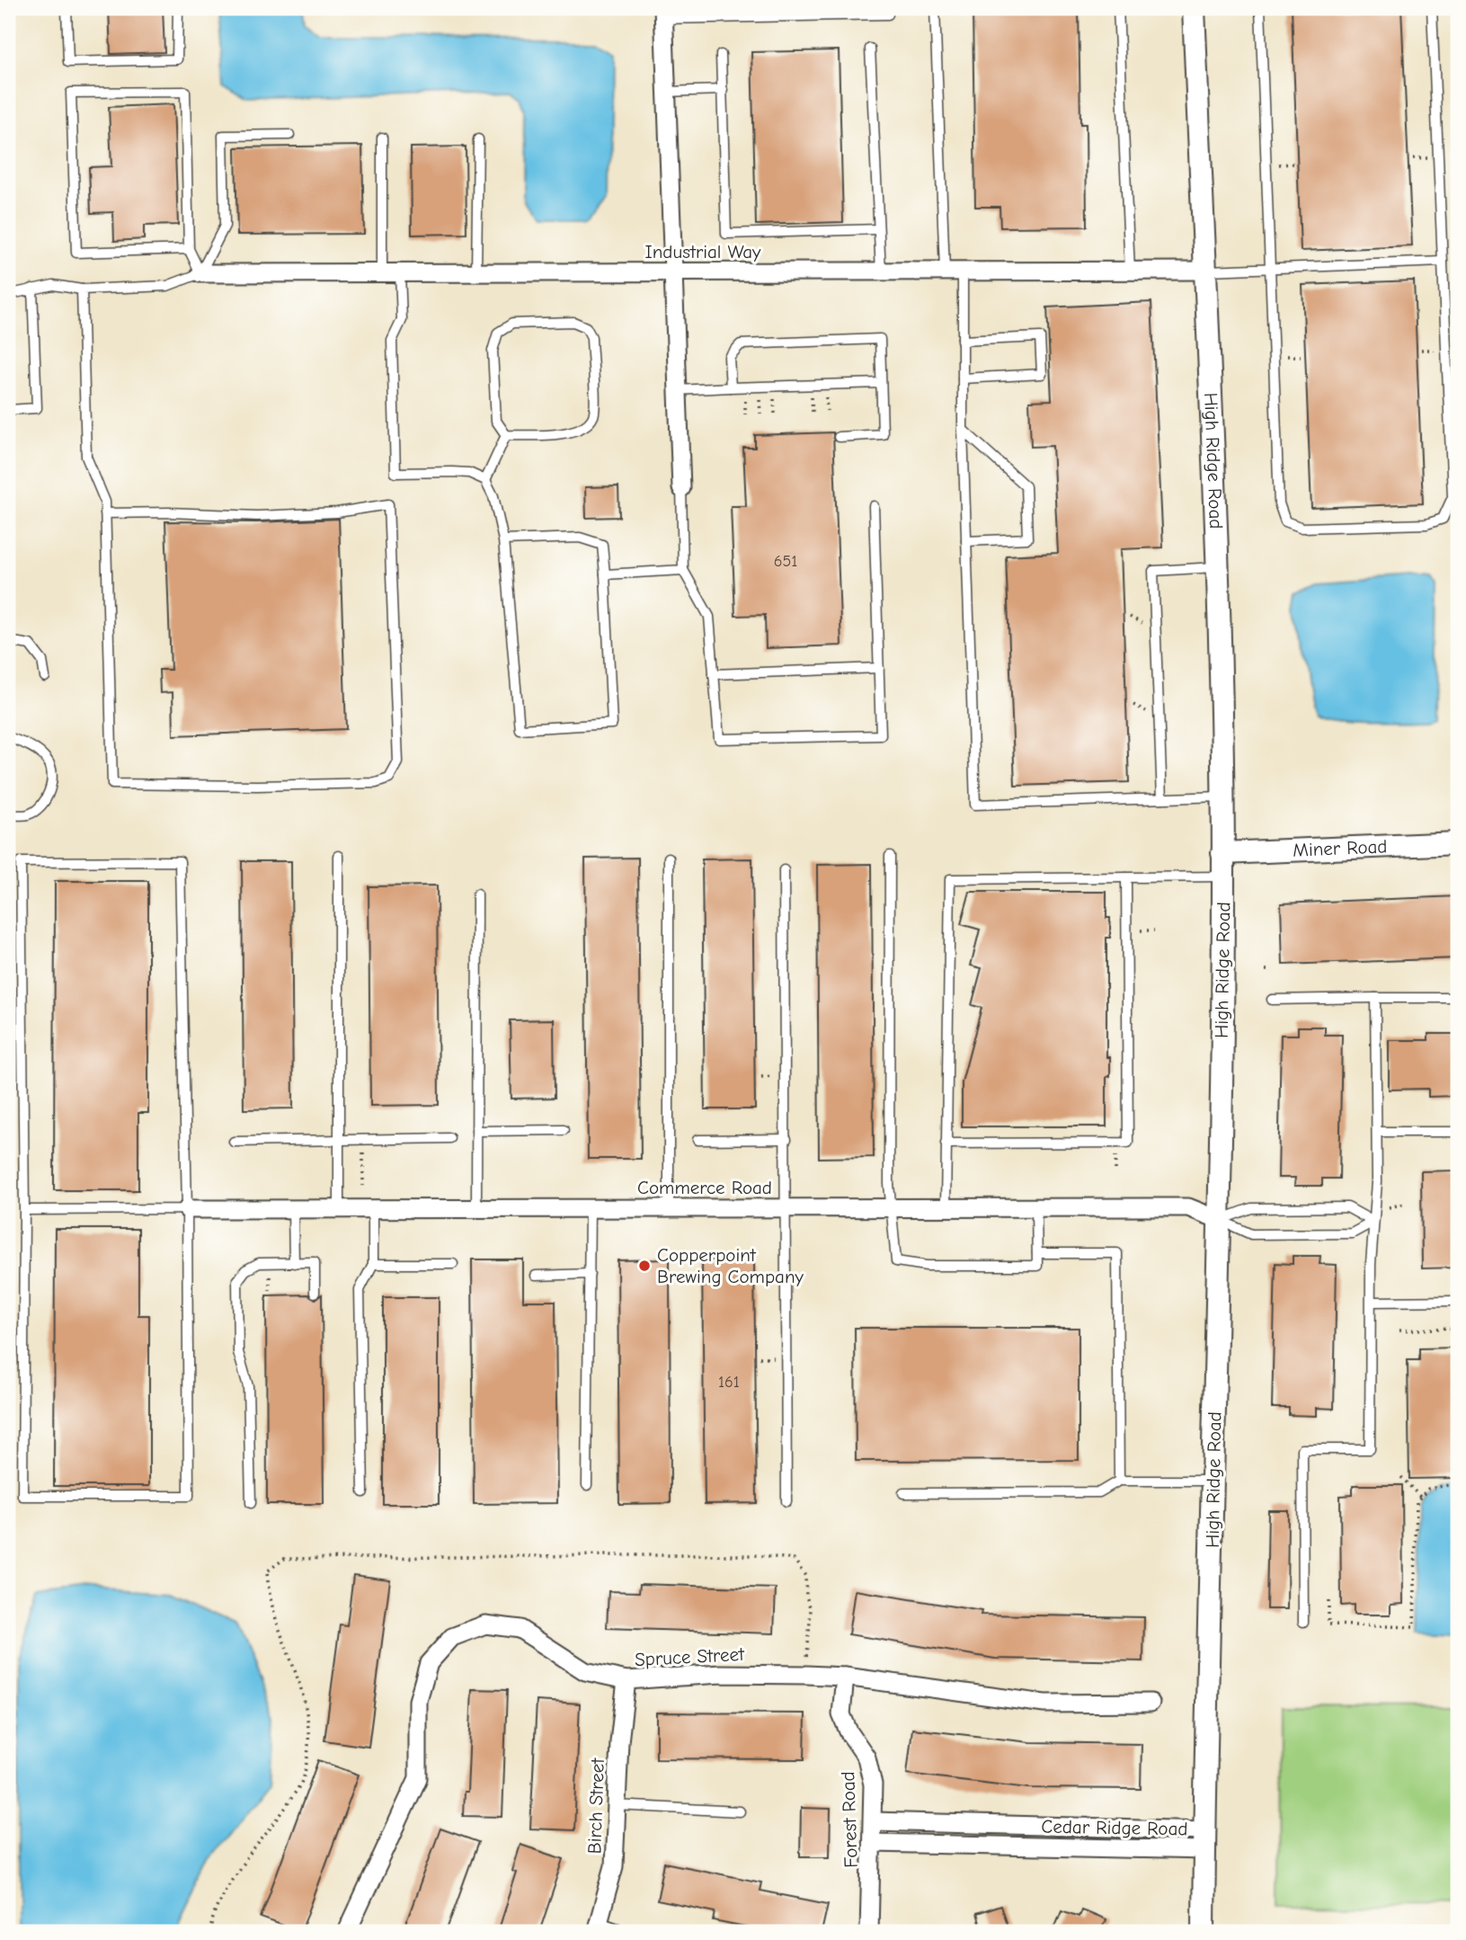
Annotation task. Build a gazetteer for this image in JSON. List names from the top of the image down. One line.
{"streets":{"street":["Industrial Way","High Ridge Road","Miner Road","Commerce Road","Spruce Street","Birch Street","Forest Road","Cedar Ridge Road"]},"crossings":[["Industrial Way","High Ridge Road"],["High Ridge Road","Miner Road"],["High Ridge Road","Commerce Road"],["High Ridge Road","Cedar Ridge Road"],["Spruce Street","Birch Street"],["Spruce Street","Forest Road"],["Forest Road","Cedar Ridge Road"]],"places":["Copperpoint Brewing Company"],"house_numbers":["651","161"]}
